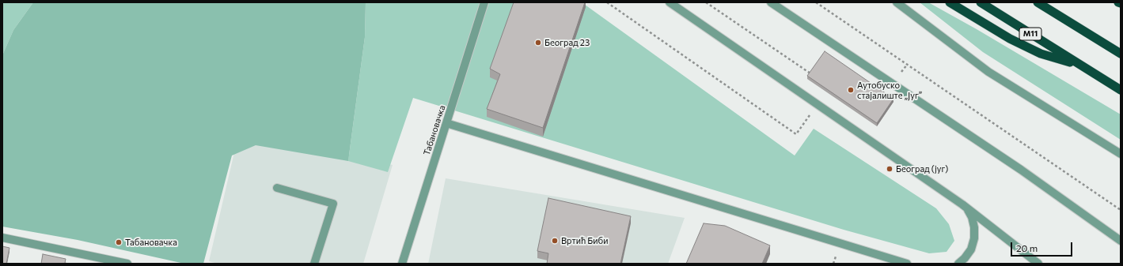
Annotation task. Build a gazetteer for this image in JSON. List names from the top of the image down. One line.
{"streets":{"highway":["M11"],"street":["Табановачка"]},"places":["Београд 23","Аутобуско стајалиште „Југ”","Београд (југ)","Вртић Биби","Табановачка"],"scale_bar":"20 m"}
